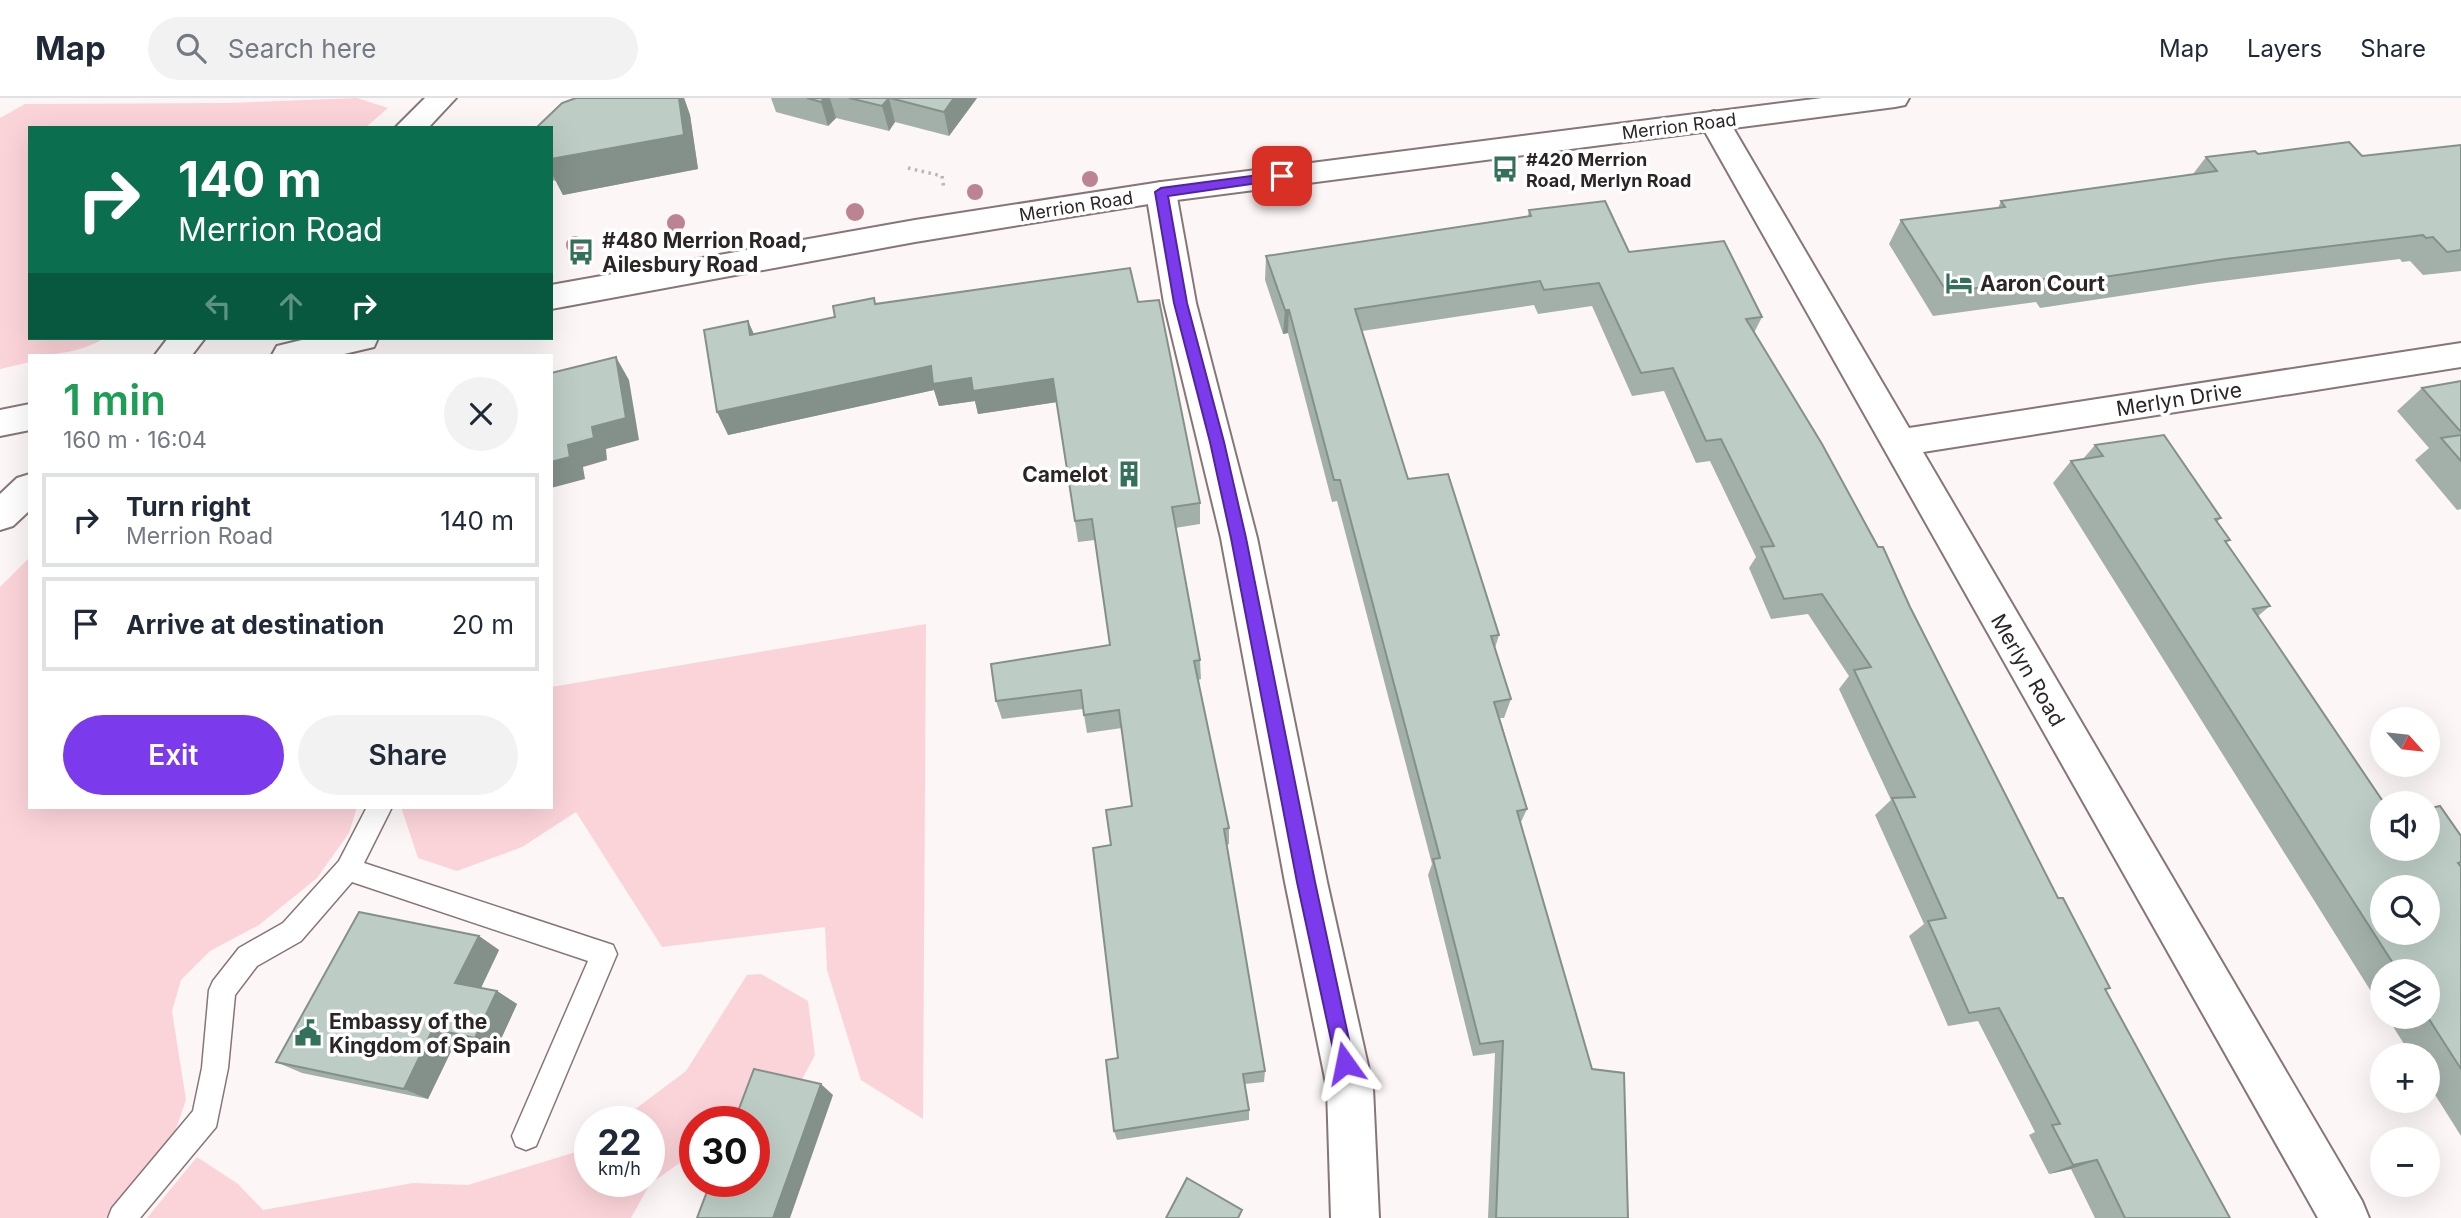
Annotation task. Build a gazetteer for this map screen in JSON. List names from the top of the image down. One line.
{"streets":{"street":["Merrion Road","Merlyn Drive","Merlyn Road"]},"crossings":[["Merrion Road","Merlyn Road"],["Merlyn Drive","Merlyn Road"]],"places":{"bus stop":["#420 Merrion Road, Merlyn Road","#480 Merrion Road, Ailesbury Road"],"hotel":["Aaron Court"],"building":["Camelot"],"public building":["Embassy of the Kingdom of Spain"]},"north":"bottom right","page":{"header":"Map","search":"Search here","nav":["Map","Layers","Share"],"turn":["140 m","Merrion Road"],"heading":["1 min","160 m · 16:04"],"list":[{"name":"Turn right","note":"Merrion Road","value":"140 m"},{"name":"Arrive at destination","value":"20 m"}],"buttons":["Exit","Share"],"map_buttons":["+","−"],"speed":"22 km/h","limit":"30"}}
